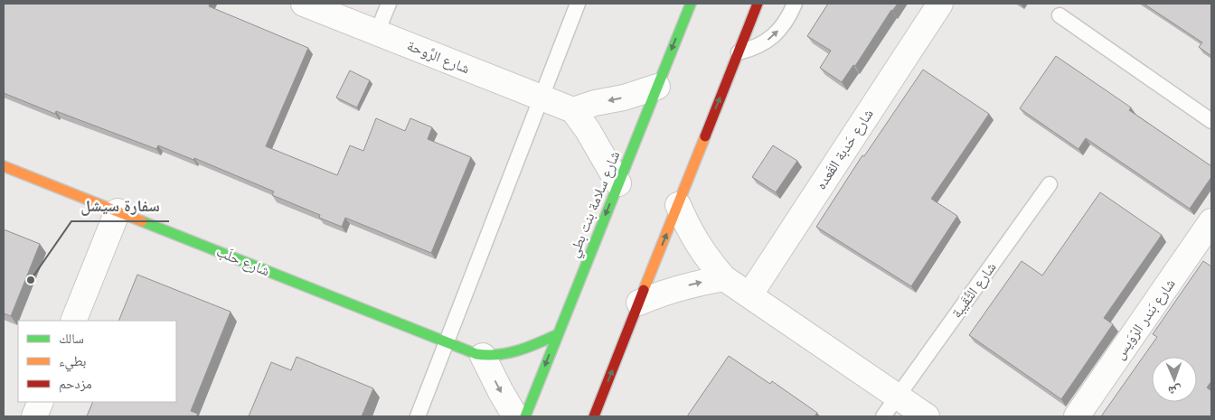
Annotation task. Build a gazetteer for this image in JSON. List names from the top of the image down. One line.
{"streets":{"main road":["شارع سلامة بنت بطي","شارع حلَب"],"street":["شارع الرَّوحة","شارع حَدبة القَعده","شارع بَندر الرّوَيس"],"lane":["شارع الثِّقَيبة"]},"crossings":[["شارع سلامة بنت بطي","شارع حلَب"]],"places":["سفارة سيشل"],"legend":["سالك","بطيء","مزدحم"],"north":"bottom"}
